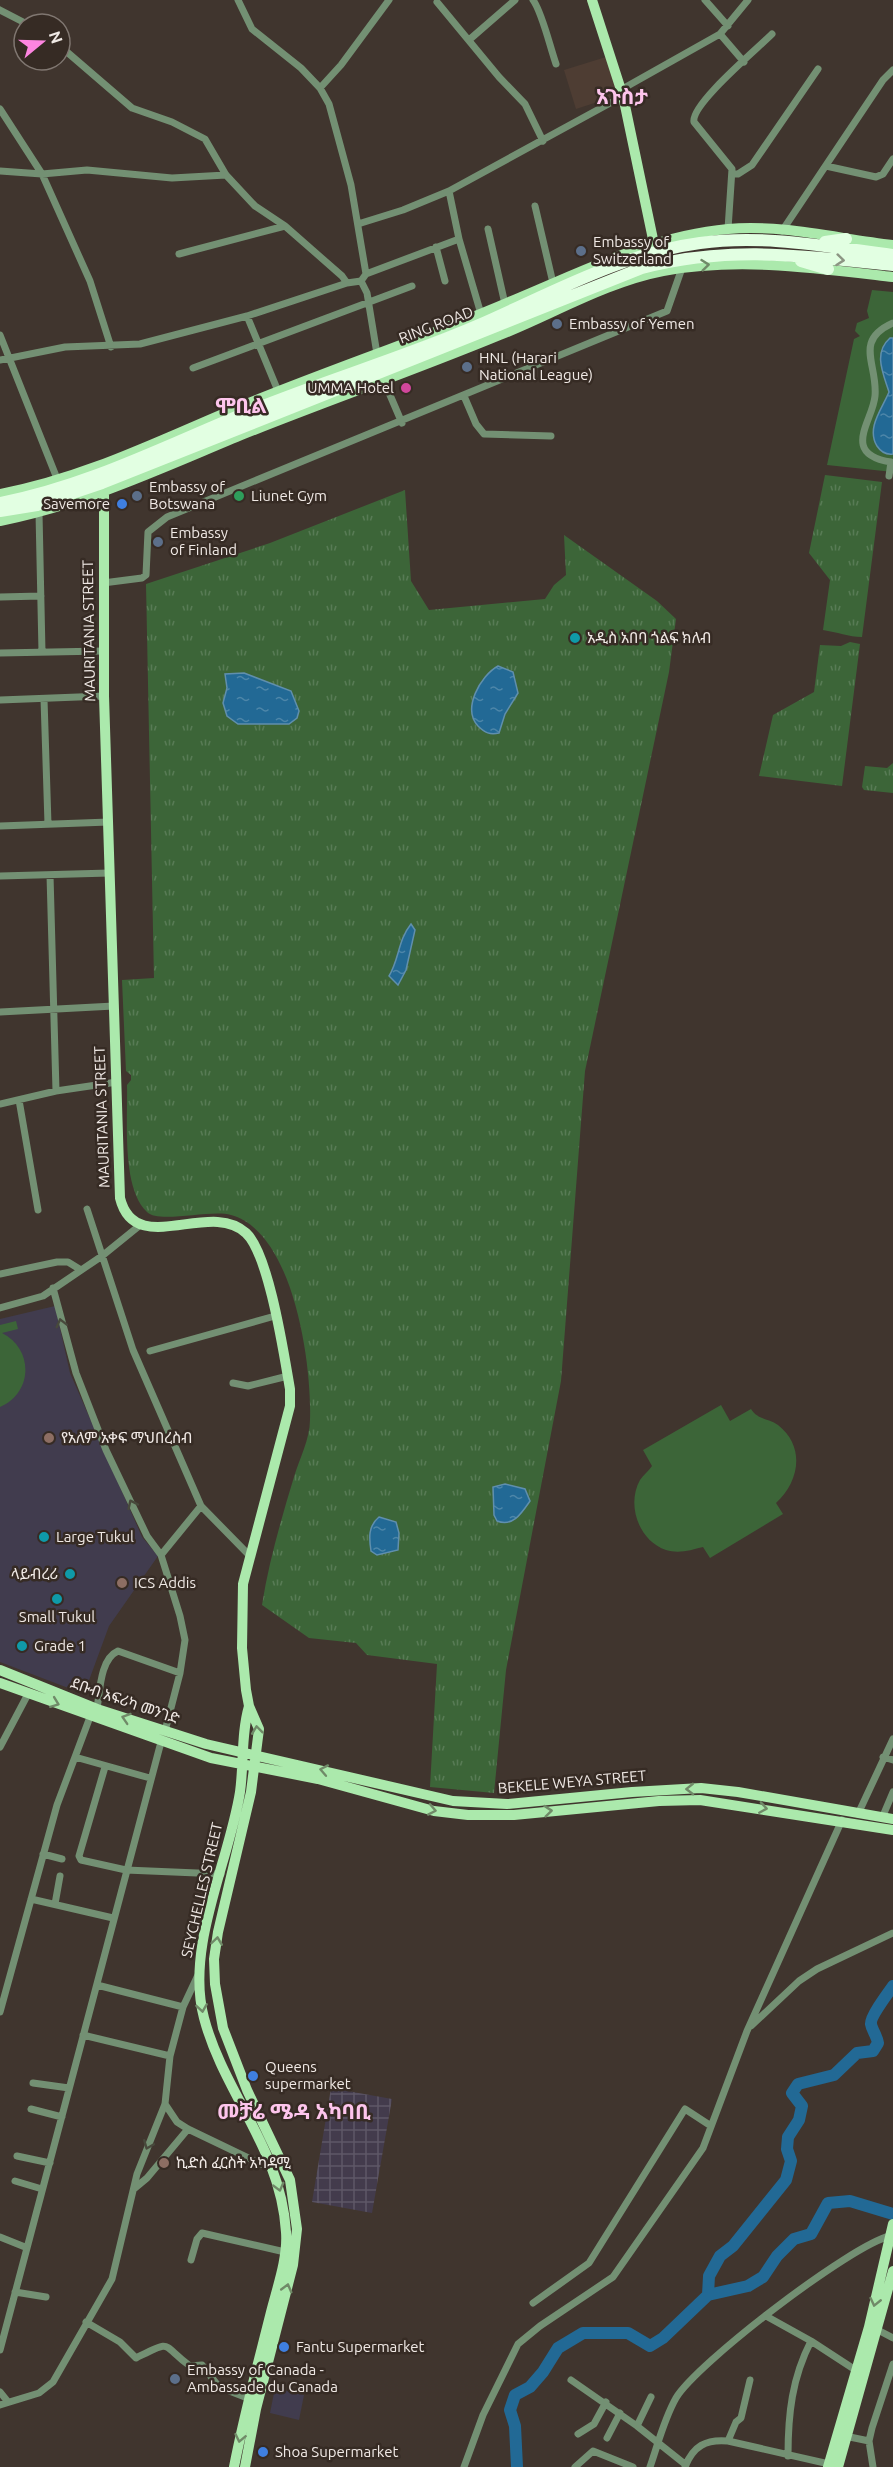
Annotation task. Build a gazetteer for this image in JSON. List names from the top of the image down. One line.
{"streets":{"highway":["RING ROAD"],"main road":["MAURITANIA STREET","ደቡብ አፍሪካ መንገድ","BEKELE WEYA STREET","SEYCHELLES STREET"]},"crossings":[["RING ROAD","MAURITANIA STREET"],["ደቡብ አፍሪካ መንገድ","BEKELE WEYA STREET"],["ደቡብ አፍሪካ መንገድ","SEYCHELLES STREET"],["BEKELE WEYA STREET","SEYCHELLES STREET"]],"one_way":["ደቡብ አፍሪካ መንገድ","BEKELE WEYA STREET"],"districts":["አጉስታ","ሞቢል","መቻሬ ሜዳ አካባቢ"],"places":["Embassy of Switzerland","Embassy of Yemen","HNL (Harari National League)","UMMA Hotel","Embassy of Botswana","Liunet Gym","Savemore","Embassy of Finland","አዲስ አበባ ጎልፍ ክለብ","የአለም አቀፍ ማህበረስብ","Large Tukul","ላይብረሪ","ICS Addis","Small Tukul","Grade 1","Queens supermarket","ኪድስ ፈርስት አካዳሚ","Fantu Supermarket","Embassy of Canada - Ambassade du Canada","Shoa Supermarket"],"north":"right"}
